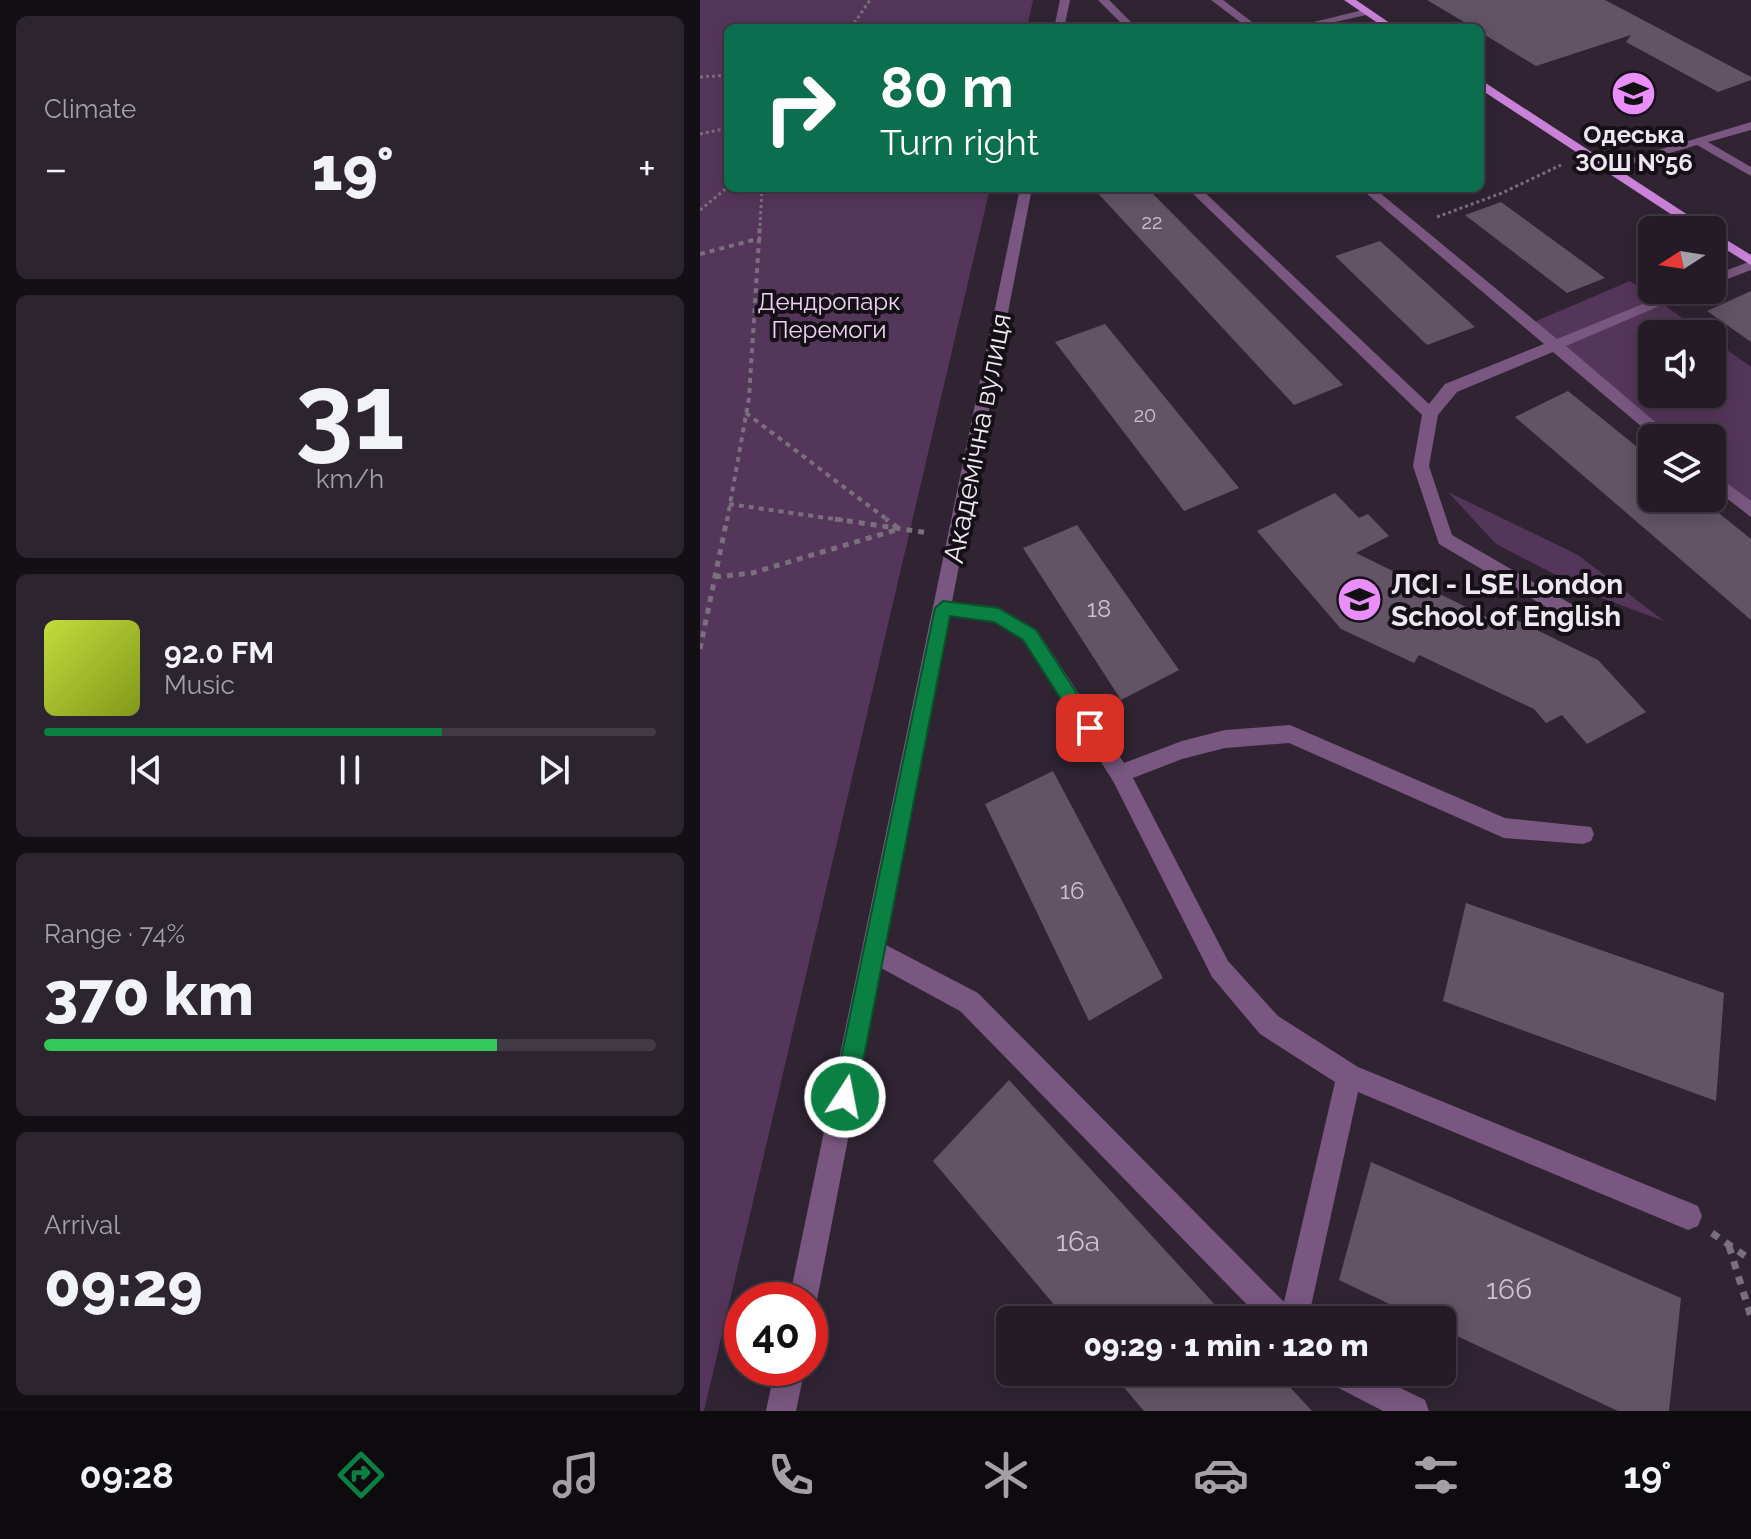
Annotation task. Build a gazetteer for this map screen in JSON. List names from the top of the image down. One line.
{"streets":{"street":["Академічна вулиця"]},"parks":["Дендропарк Перемоги"],"places":{"school or university":["Одеська ЗОШ №56","ЛСІ - LSE London School of English"]},"house_numbers":["22","20","18","16","16а","16б"],"north":"left","page":{"tile":["Climate",["31","km/h"],["Range · 74%","370 km"],["Arrival","09:29"]],"turn":["80 m","Turn right"],"heat":["−","19°","+"],"song":["92.0 FM","Music"],"limit":"40","trip":"09:29 · 1 min · 120 m","tabs":["09:28","19°"]}}
